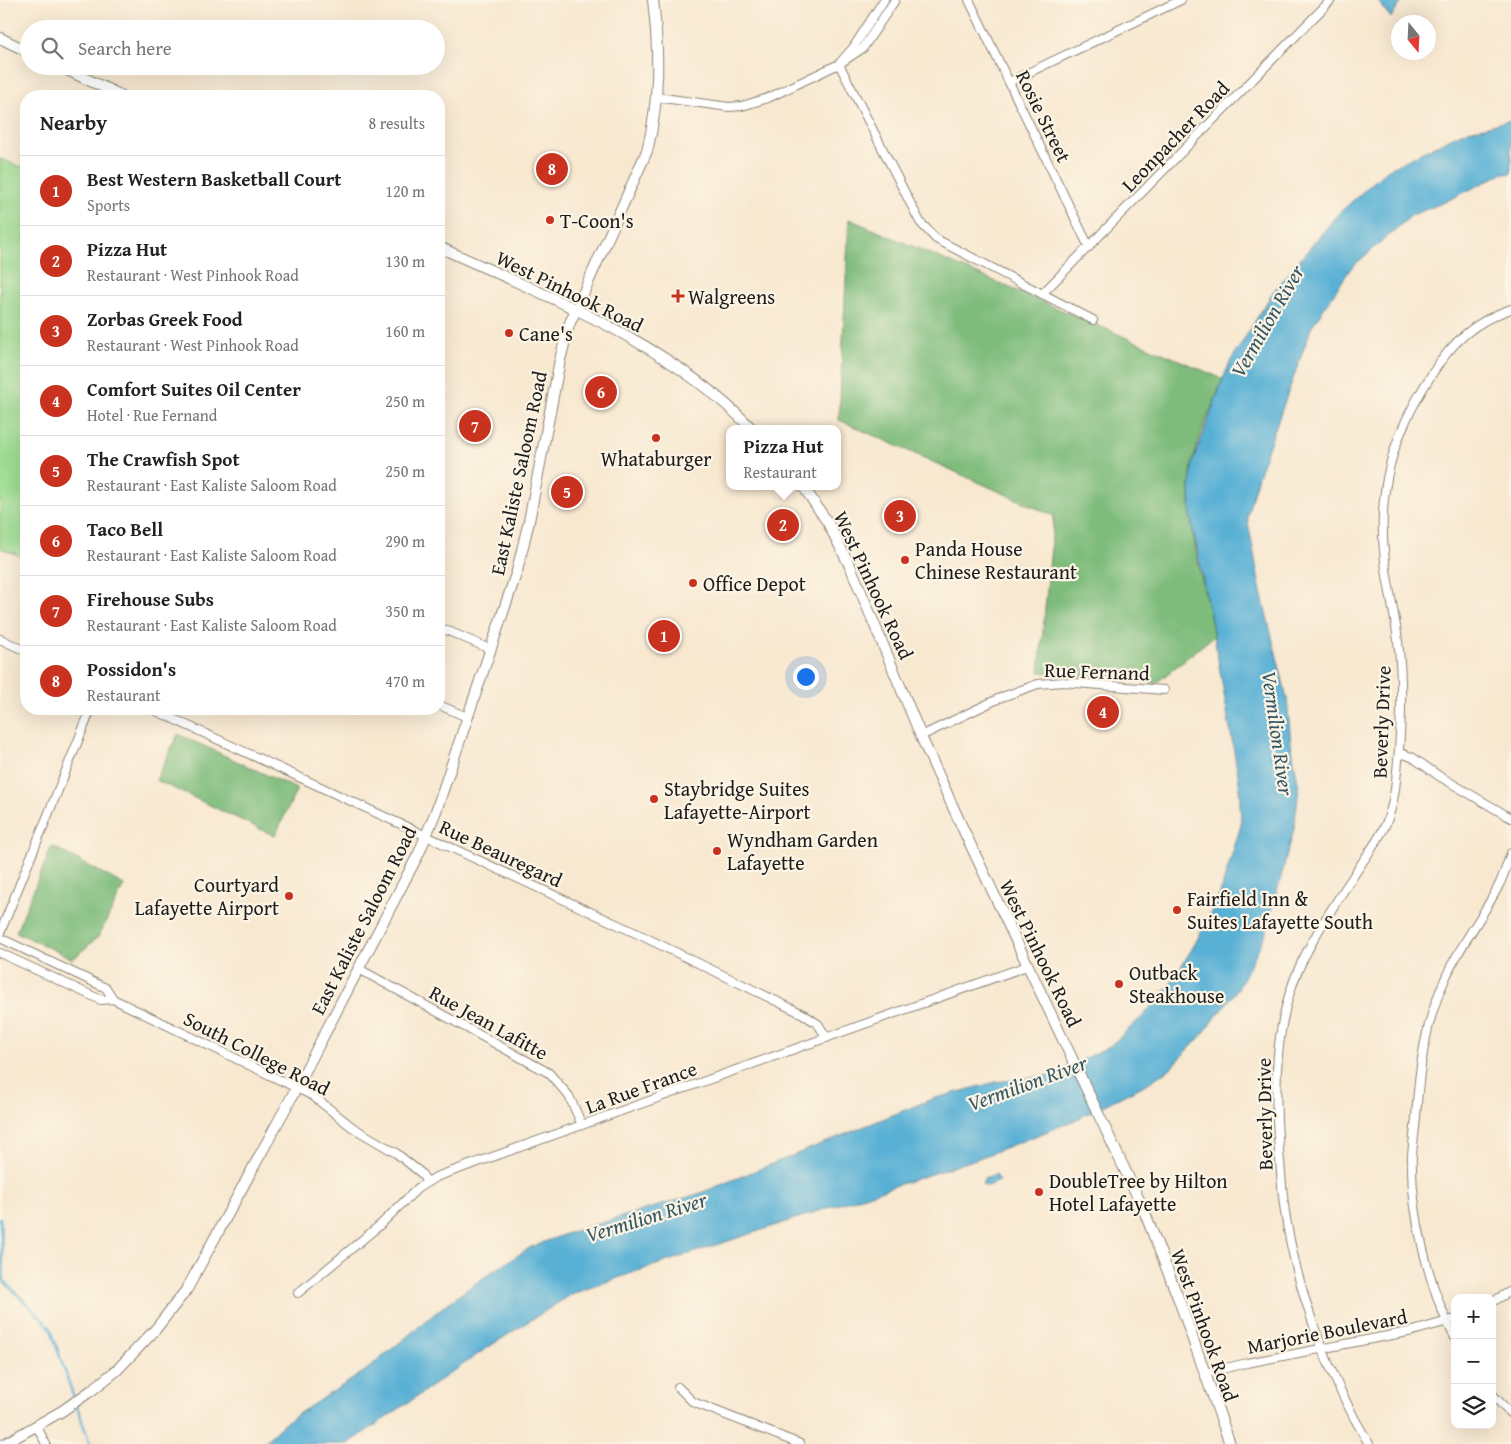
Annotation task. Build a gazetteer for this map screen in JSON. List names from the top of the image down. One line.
{"streets":{"main road":["West Pinhook Road","East Kaliste Saloom Road"],"street":["Rosie Street","Leonpacher Road","Rue Fernand","Beverly Drive","Rue Beauregard","Rue Jean Lafitte","South College Road","La Rue France","Marjorie Boulevard"]},"crossings":[["Rosie Street","Leonpacher Road"],["West Pinhook Road","East Kaliste Saloom Road"],["West Pinhook Road","Rue Fernand"],["West Pinhook Road","La Rue France"],["West Pinhook Road","Marjorie Boulevard"],["East Kaliste Saloom Road","Rue Beauregard"],["East Kaliste Saloom Road","Rue Jean Lafitte"],["East Kaliste Saloom Road","South College Road"],["Beverly Drive","Marjorie Boulevard"],["Rue Beauregard","La Rue France"],["Rue Jean Lafitte","La Rue France"],["South College Road","La Rue France"]],"water":["Vermilion River"],"places":{"other":["T-Coon's","Cane's","Whataburger","Panda House Chinese Restaurant","Office Depot","Staybridge Suites Lafayette-Airport","Wyndham Garden Lafayette","Courtyard Lafayette Airport","Fairfield Inn & Suites Lafayette South","Outback Steakhouse","DoubleTree by Hilton Hotel Lafayette"],"health":["Walgreens"]},"north":"bottom","page":{"search":"Search here","heading":["Nearby","8 results"],"pins":["8","6","7","5","3","2","1","4"],"list":[{"mark":"1","name":"Best Western Basketball Court","note":"Sports","value":"120 m"},{"mark":"2","name":"Pizza Hut","note":"Restaurant · West Pinhook Road","value":"130 m"},{"mark":"3","name":"Zorbas Greek Food","note":"Restaurant · West Pinhook Road","value":"160 m"},{"mark":"4","name":"Comfort Suites Oil Center","note":"Hotel · Rue Fernand","value":"250 m"},{"mark":"5","name":"The Crawfish Spot","note":"Restaurant · East Kaliste Saloom Road","value":"250 m"},{"mark":"6","name":"Taco Bell","note":"Restaurant · East Kaliste Saloom Road","value":"290 m"},{"mark":"7","name":"Firehouse Subs","note":"Restaurant · East Kaliste Saloom Road","value":"350 m"},{"mark":"8","name":"Possidon's","note":"Restaurant","value":"470 m"}],"popup":["Pizza Hut","Restaurant"],"map_buttons":["+","−"]}}
